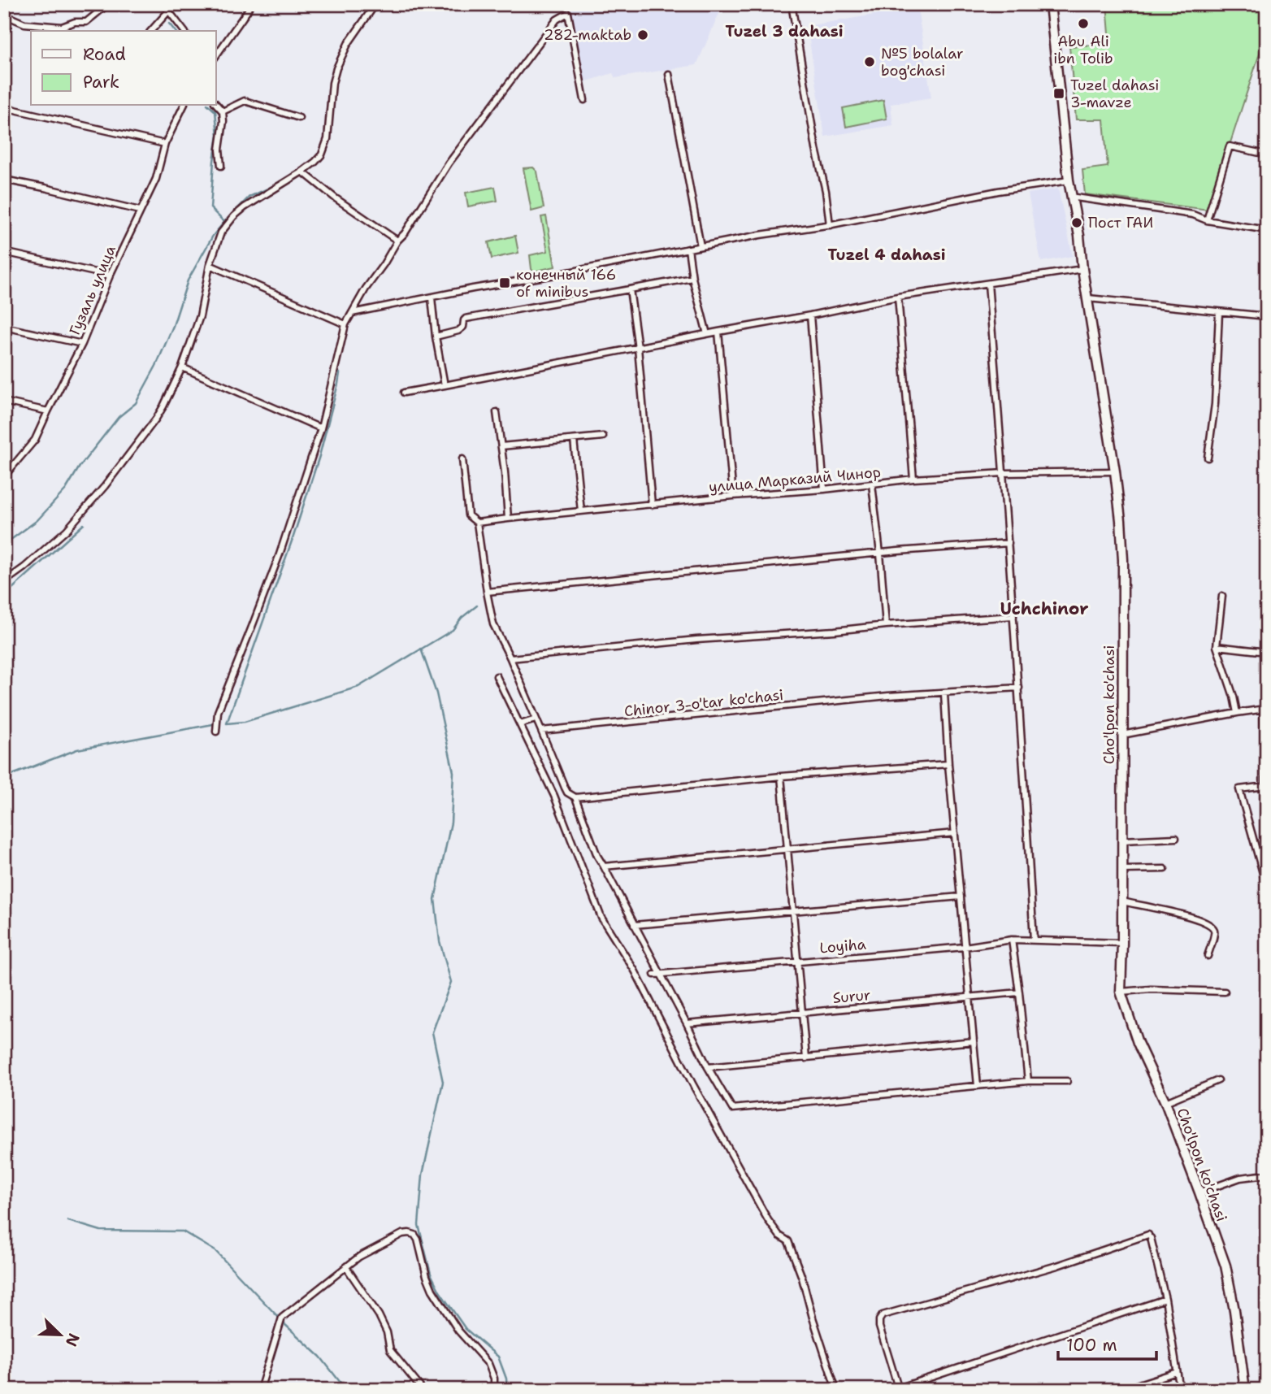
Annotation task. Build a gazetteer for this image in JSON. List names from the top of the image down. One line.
{"streets":{"main road":["Cho'lpon ko'chasi"],"street":["Гузаль улица","улица Марказий Чинор","Chinor 3-o'tar ko'chasi","Loyiha","Surur"]},"crossings":[["улица Марказий Чинор","Cho'lpon ko'chasi"],["Cho'lpon ko'chasi","Loyiha"]],"districts":["Tuzel 3 dahasi","Tuzel 4 dahasi","Uchchinor"],"places":{"other":["Abu Ali ibn Tolib","282-maktab","№5 bolalar bog'chasi","Пост ГАИ"],"transit":["Tuzel dahasi 3-mavze","конечный 166 of minibus"]},"legend":["Road","Park"],"scale_bar":"100 m","north":"bottom right"}
